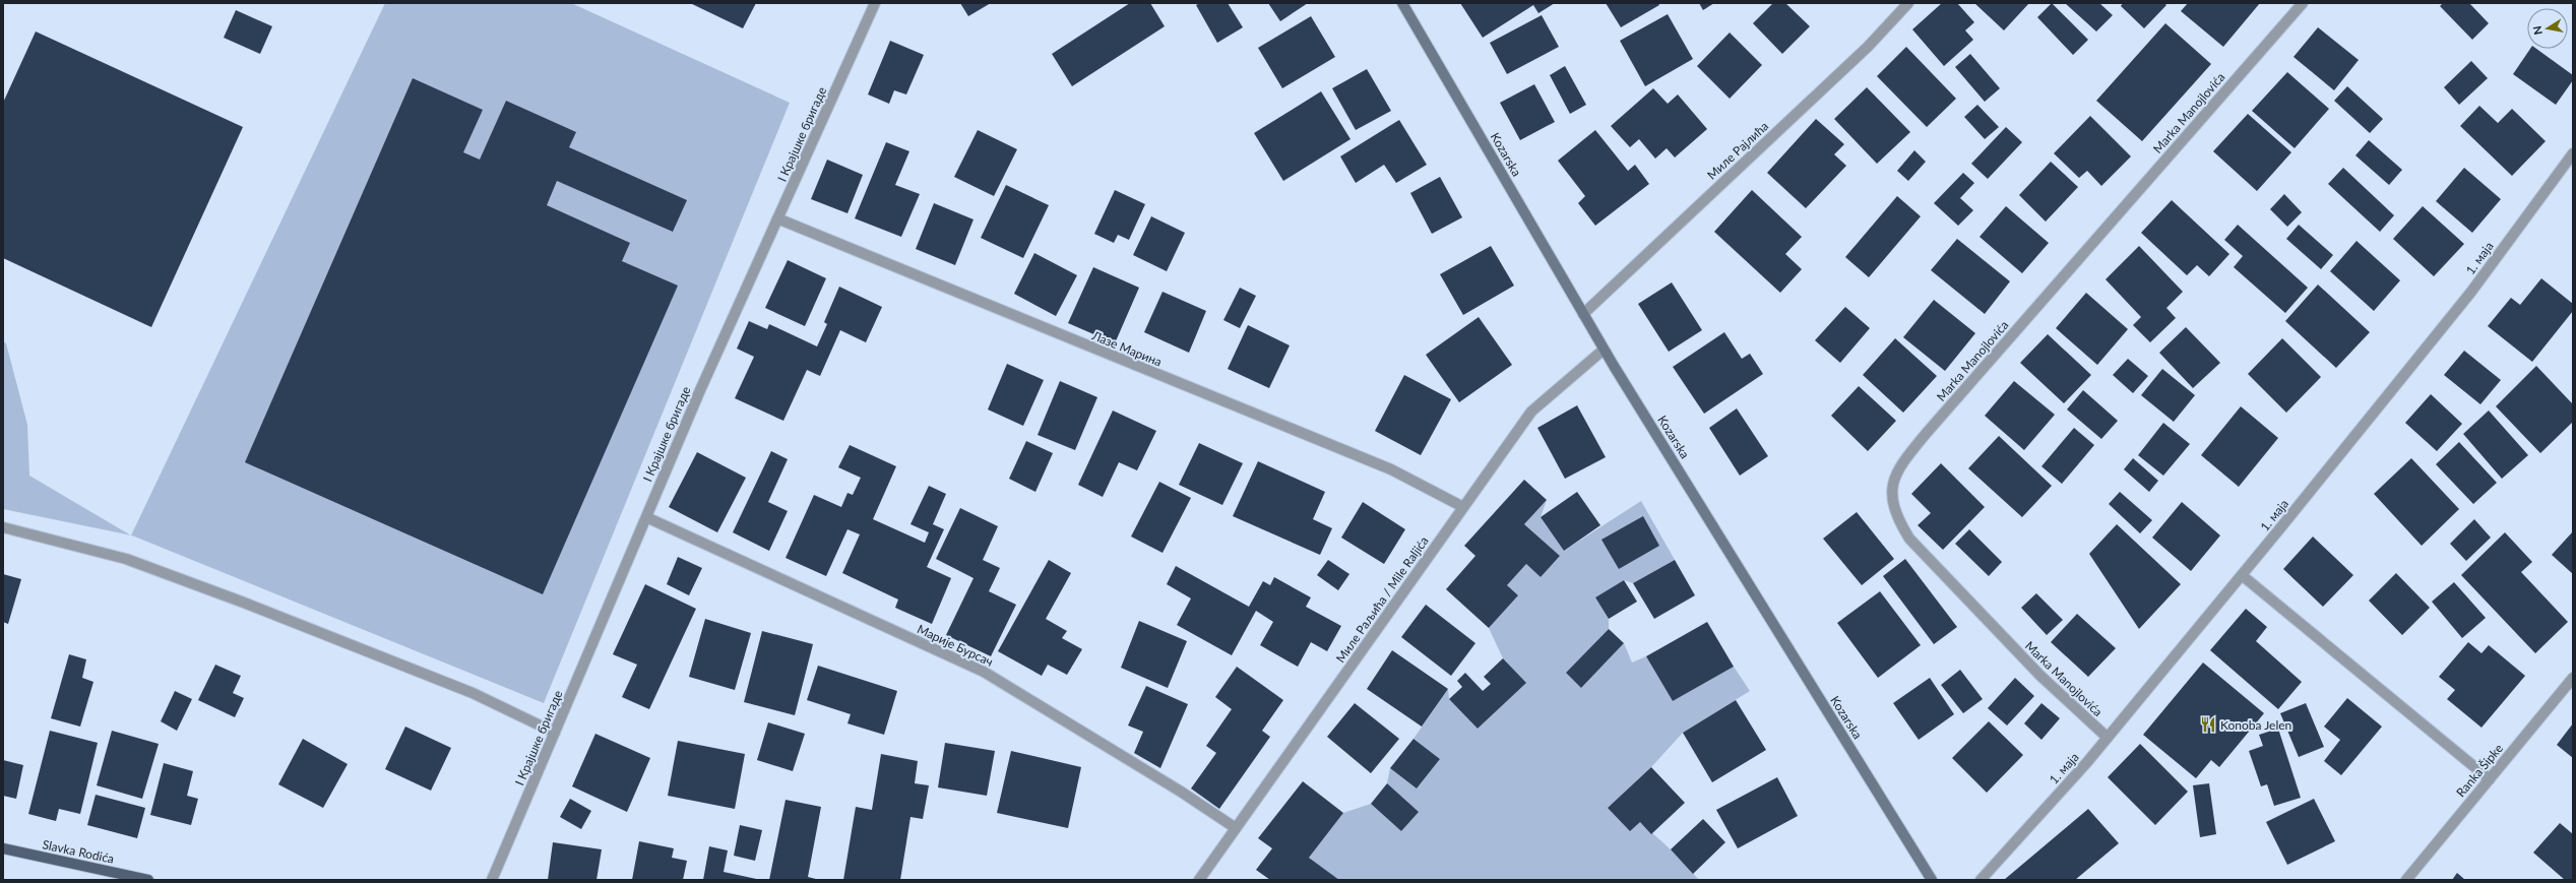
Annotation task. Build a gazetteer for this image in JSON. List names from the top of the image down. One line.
{"streets":{"main road":["Slavka Rodića"],"street":["Marka Manojlovića","I Крајшке бригаде","Миле Рајлића","Kozarska","1. маја","Лазе Марина","Миле Раљића / Mile Raljića","Марије Бурсач","Ranka Šipke"]},"crossings":[["Marka Manojlovića","1. маја"],["I Крајшке бригаде","Лазе Марина"],["I Крајшке бригаде","Марије Бурсач"],["Миле Рајлића","Kozarska"],["Kozarska","Миле Раљића / Mile Raljića"],["Лазе Марина","Миле Раљића / Mile Raljića"],["Миле Раљића / Mile Raljića","Марије Бурсач"]],"places":{"restaurant":["Konoba Jelen"]},"north":"left"}
